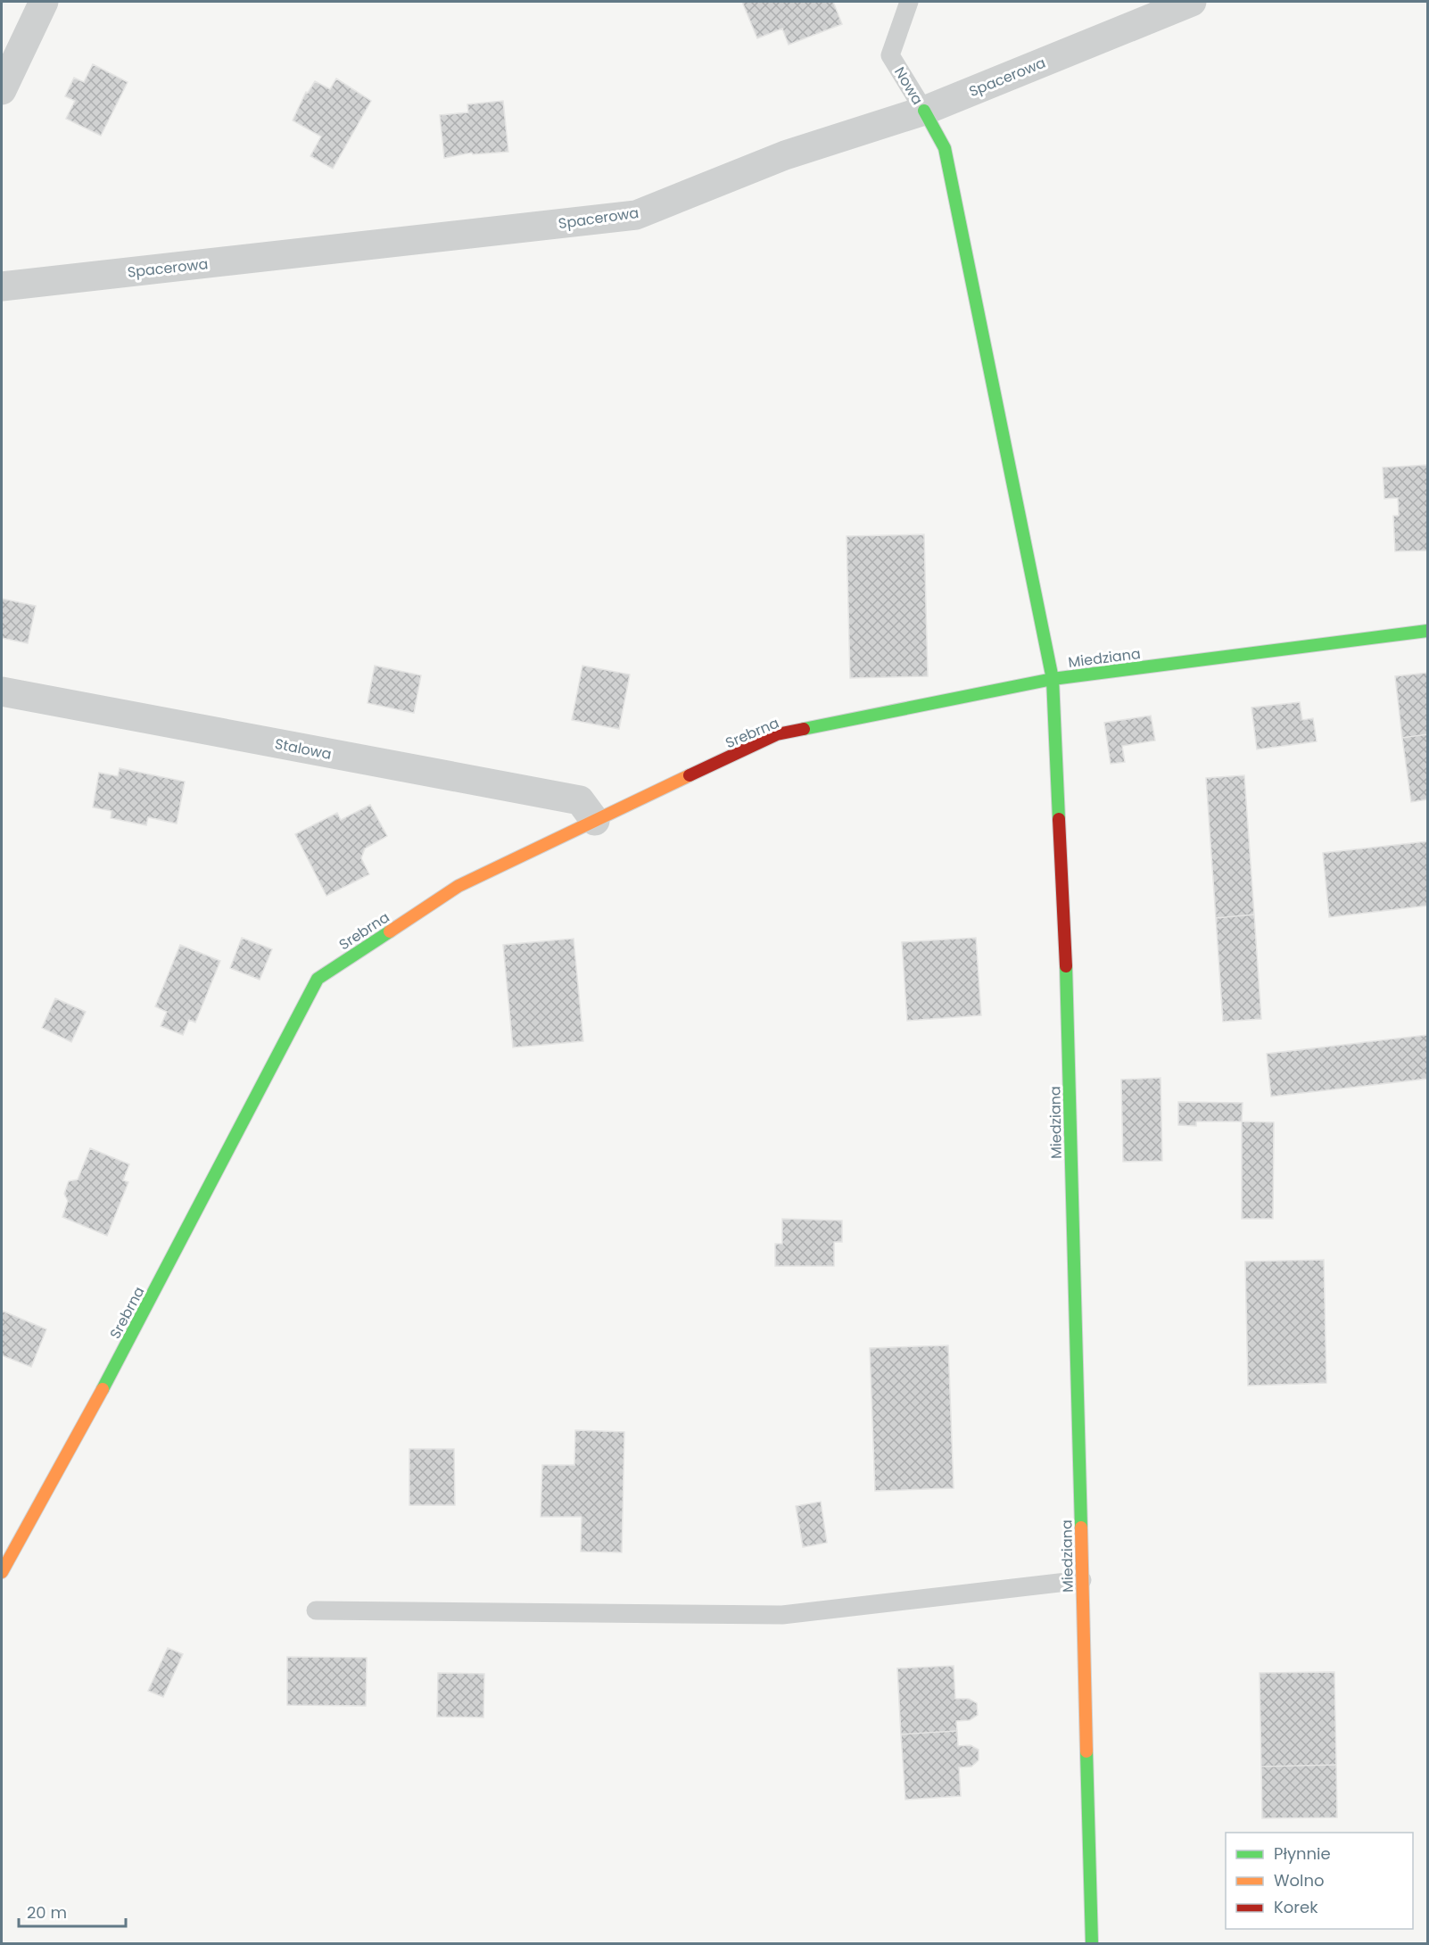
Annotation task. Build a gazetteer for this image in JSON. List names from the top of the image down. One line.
{"streets":{"street":["Spacerowa","Miedziana","Srebrna","Stalowa"],"lane":["Nowa"]},"crossings":[["Spacerowa","Nowa"],["Miedziana","Srebrna"],["Srebrna","Stalowa"]],"legend":["Płynnie","Wolno","Korek"],"scale_bar":"20 m"}
